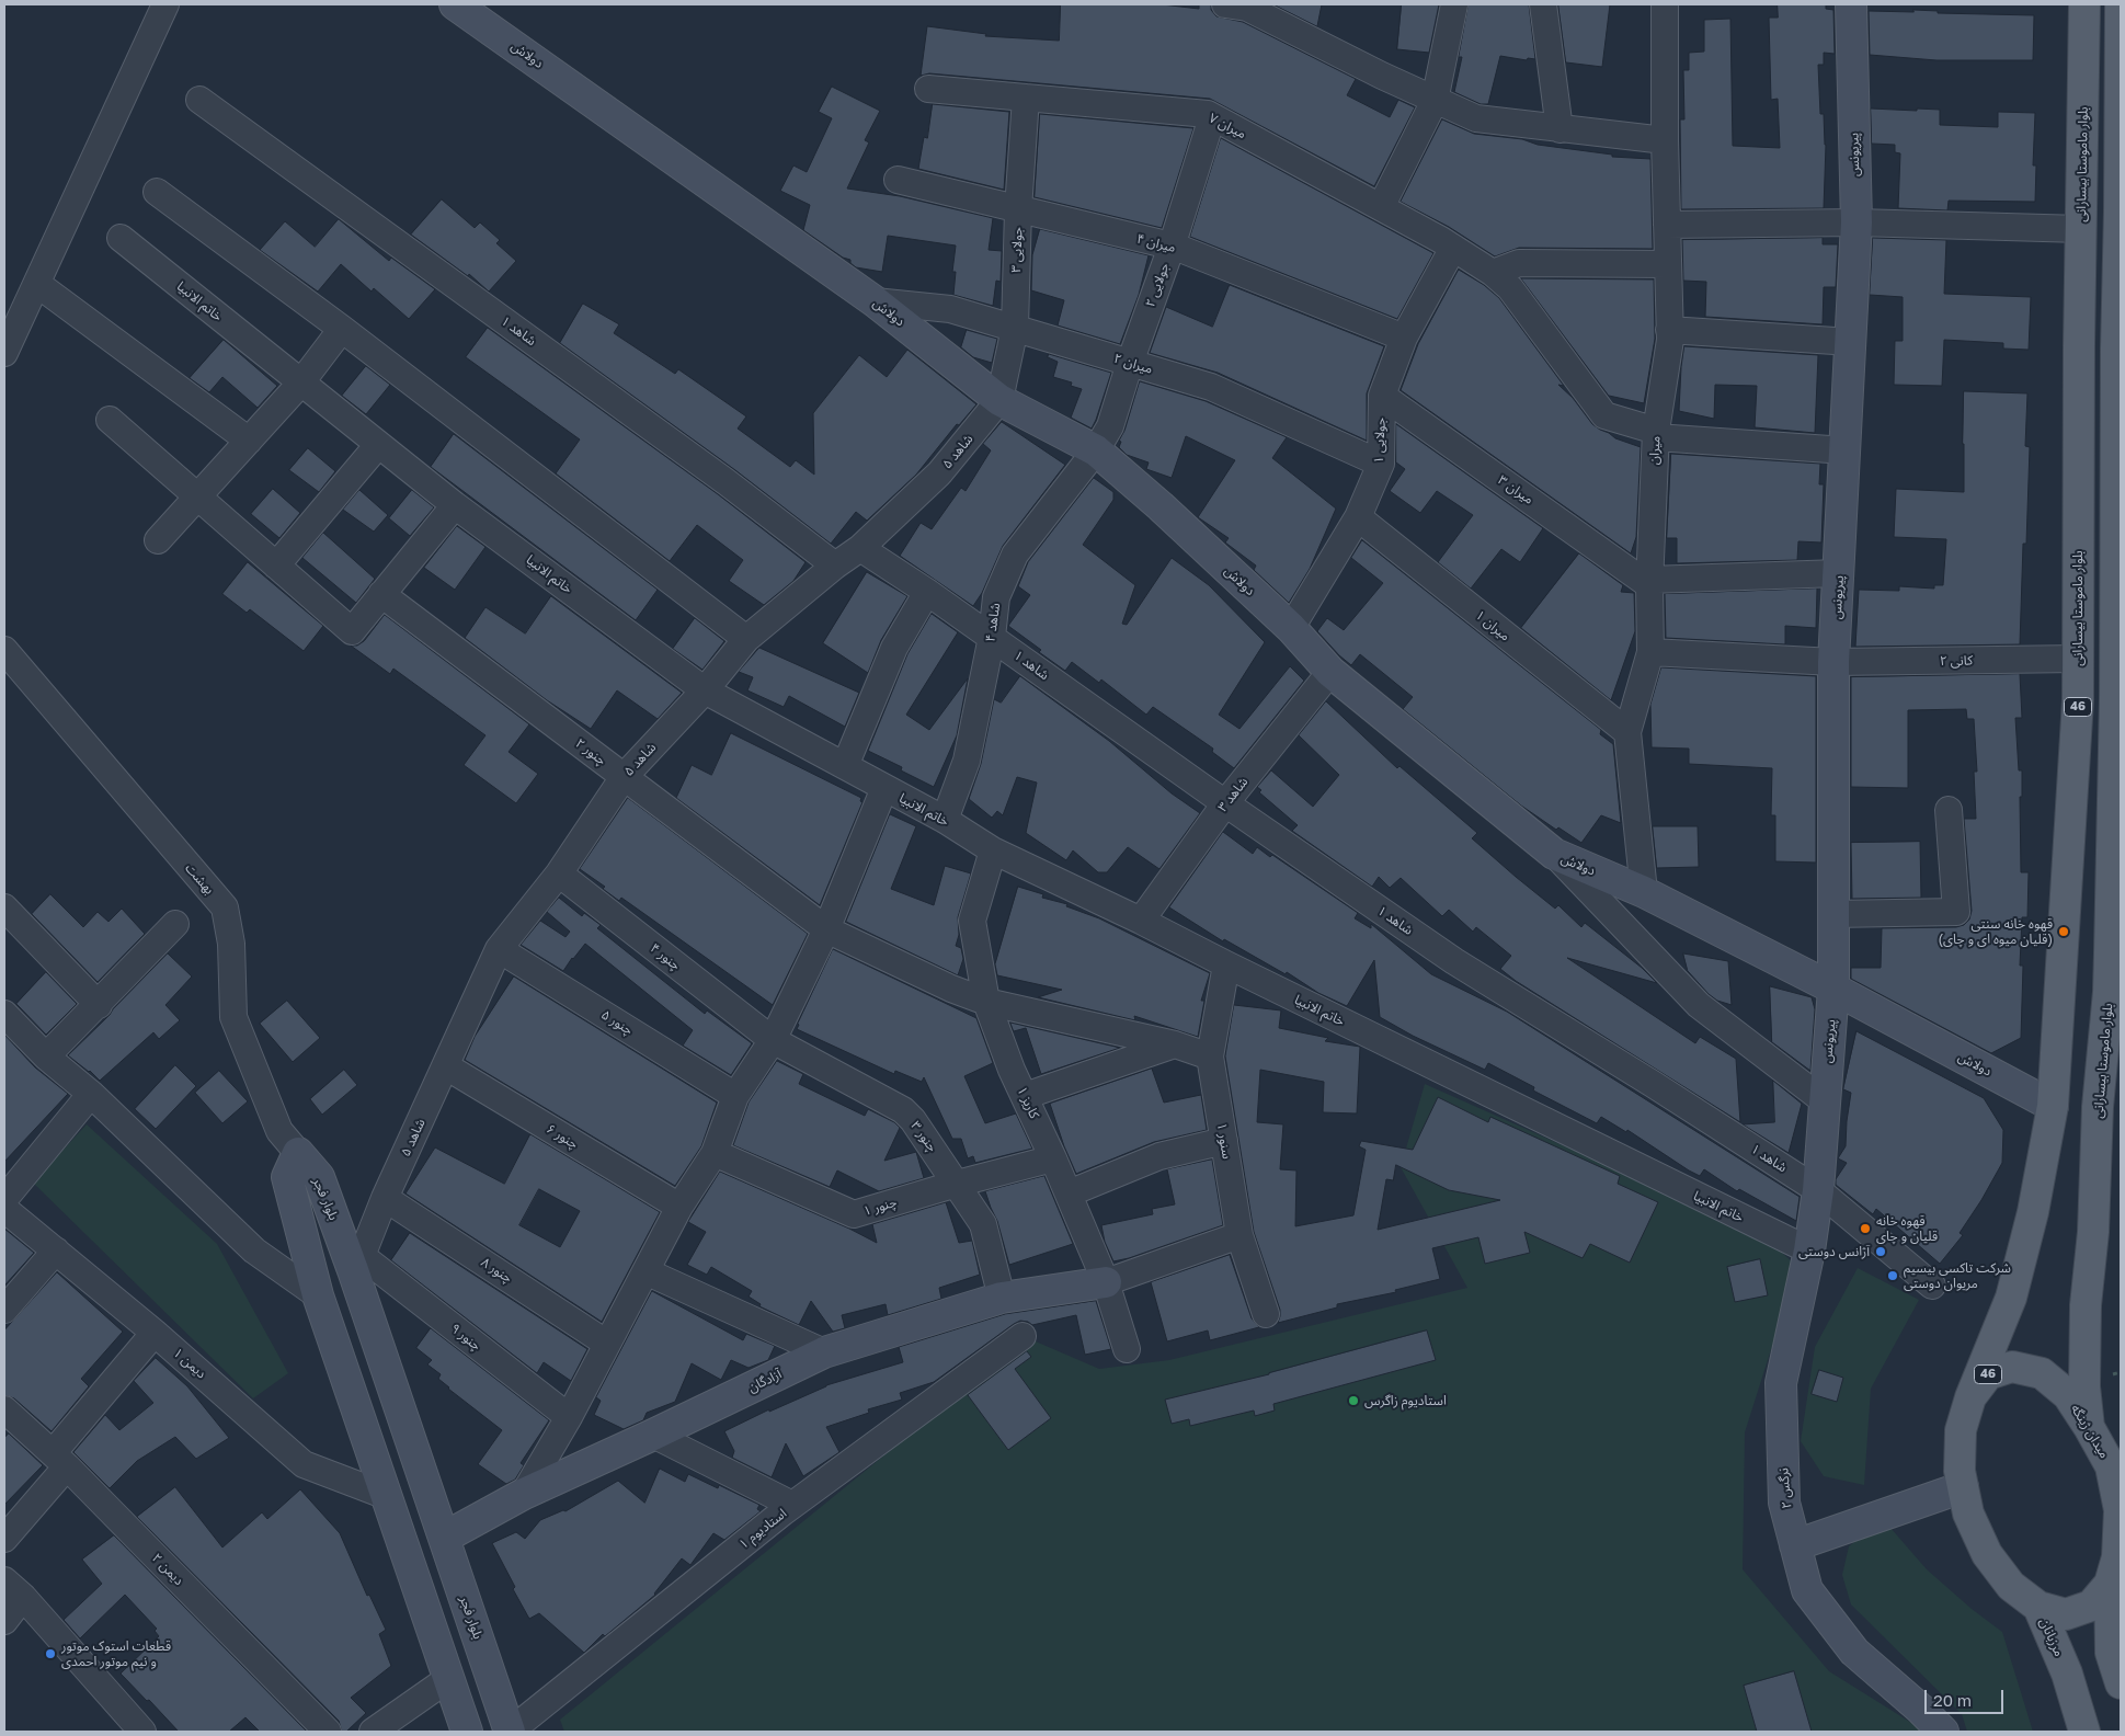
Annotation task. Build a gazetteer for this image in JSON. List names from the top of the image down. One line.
{"streets":{"main road":["بلوار ماموستا بیسارانی","46","میدان ژینگه","مرزبانان"],"street":["دولاش","میران ۷","پیریونس","میران ۴","جولایی ۳","جولایی ۲","خاتم الانبیا","شاهد ۱","میران ۲","جولایی ۱","میران","شاهد ۵","میران ۳","شاهد ۴","میران ۱","کانی ۲","چنور ۲","شاهد ۳","بهشت","چنور ۴","چنور ۵","کاریز ۱","چنور ۶","چنور ۳","سنور ۱","بلوار فجر","چنور ۱","چنور ۸","چنور ۹","دیمن ۱","آزادگان","نرگس ۲","استادیوم ۱","دیمن ۲"]},"crossings":[["دولاش","پیریونس"],["دولاش","بلوار ماموستا بیسارانی"],["دولاش","جولایی ۳"],["دولاش","جولایی ۲"],["دولاش","میران ۲"],["دولاش","جولایی ۱"],["دولاش","میران"],["دولاش","شاهد ۵"],["دولاش","شاهد ۴"],["دولاش","شاهد ۳"],["میران ۷","پیریونس"],["میران ۷","جولایی ۳"],["میران ۷","جولایی ۲"],["میران ۷","جولایی ۱"],["میران ۷","میران"],["پیریونس","شاهد ۱"],["پیریونس","کانی ۲"],["پیریونس","نرگس ۲"],["بلوار ماموستا بیسارانی","کانی ۲"],["بلوار ماموستا بیسارانی","میدان ژینگه"],["میران ۴","جولایی ۳"],["میران ۴","جولایی ۲"],["میران ۴","جولایی ۱"],["جولایی ۳","میران ۲"],["جولایی ۳","شاهد ۵"],["جولایی ۲","میران ۲"],["جولایی ۲","شاهد ۴"],["خاتم الانبیا","شاهد ۵"],["خاتم الانبیا","شاهد ۴"],["خاتم الانبیا","شاهد ۳"],["خاتم الانبیا","کاریز ۱"],["خاتم الانبیا","سنور ۱"],["خاتم الانبیا","نرگس ۲"],["شاهد ۱","شاهد ۵"],["شاهد ۱","شاهد ۴"],["شاهد ۱","شاهد ۳"],["شاهد ۱","نرگس ۲"],["میران ۲","جولایی ۱"],["جولایی ۱","میران ۳"],["جولایی ۱","میران ۱"],["میران","میران ۳"],["میران","میران ۱"],["میران","کانی ۲"],["شاهد ۵","چنور ۲"],["شاهد ۵","چنور ۴"],["شاهد ۵","چنور ۵"],["شاهد ۵","چنور ۶"],["شاهد ۵","بلوار فجر"],["شاهد ۵","چنور ۸"],["شاهد ۵","چنور ۹"],["46","میدان ژینگه"],["چنور ۲","کاریز ۱"],["چنور ۲","سنور ۱"],["بهشت","بلوار فجر"],["چنور ۴","چنور ۳"],["کاریز ۱","چنور ۱"],["کاریز ۱","آزادگان"],["چنور ۳","چنور ۱"],["چنور ۳","آزادگان"],["بلوار فجر","چنور ۹"],["بلوار فجر","دیمن ۱"],["بلوار فجر","آزادگان"],["بلوار فجر","استادیوم ۱"],["میدان ژینگه","مرزبانان"]],"places":["قهوه خانه سنتی (قلیان میوه ای و چای)","قهوه خانه قلیان و چای","آژانس دوستی","شرکت تاکسی بیسیم مریوان دوستی","استادیوم زاگرس","قطعات استوک موتور و نیم موتور احمدی"],"scale_bar":"20 m"}
